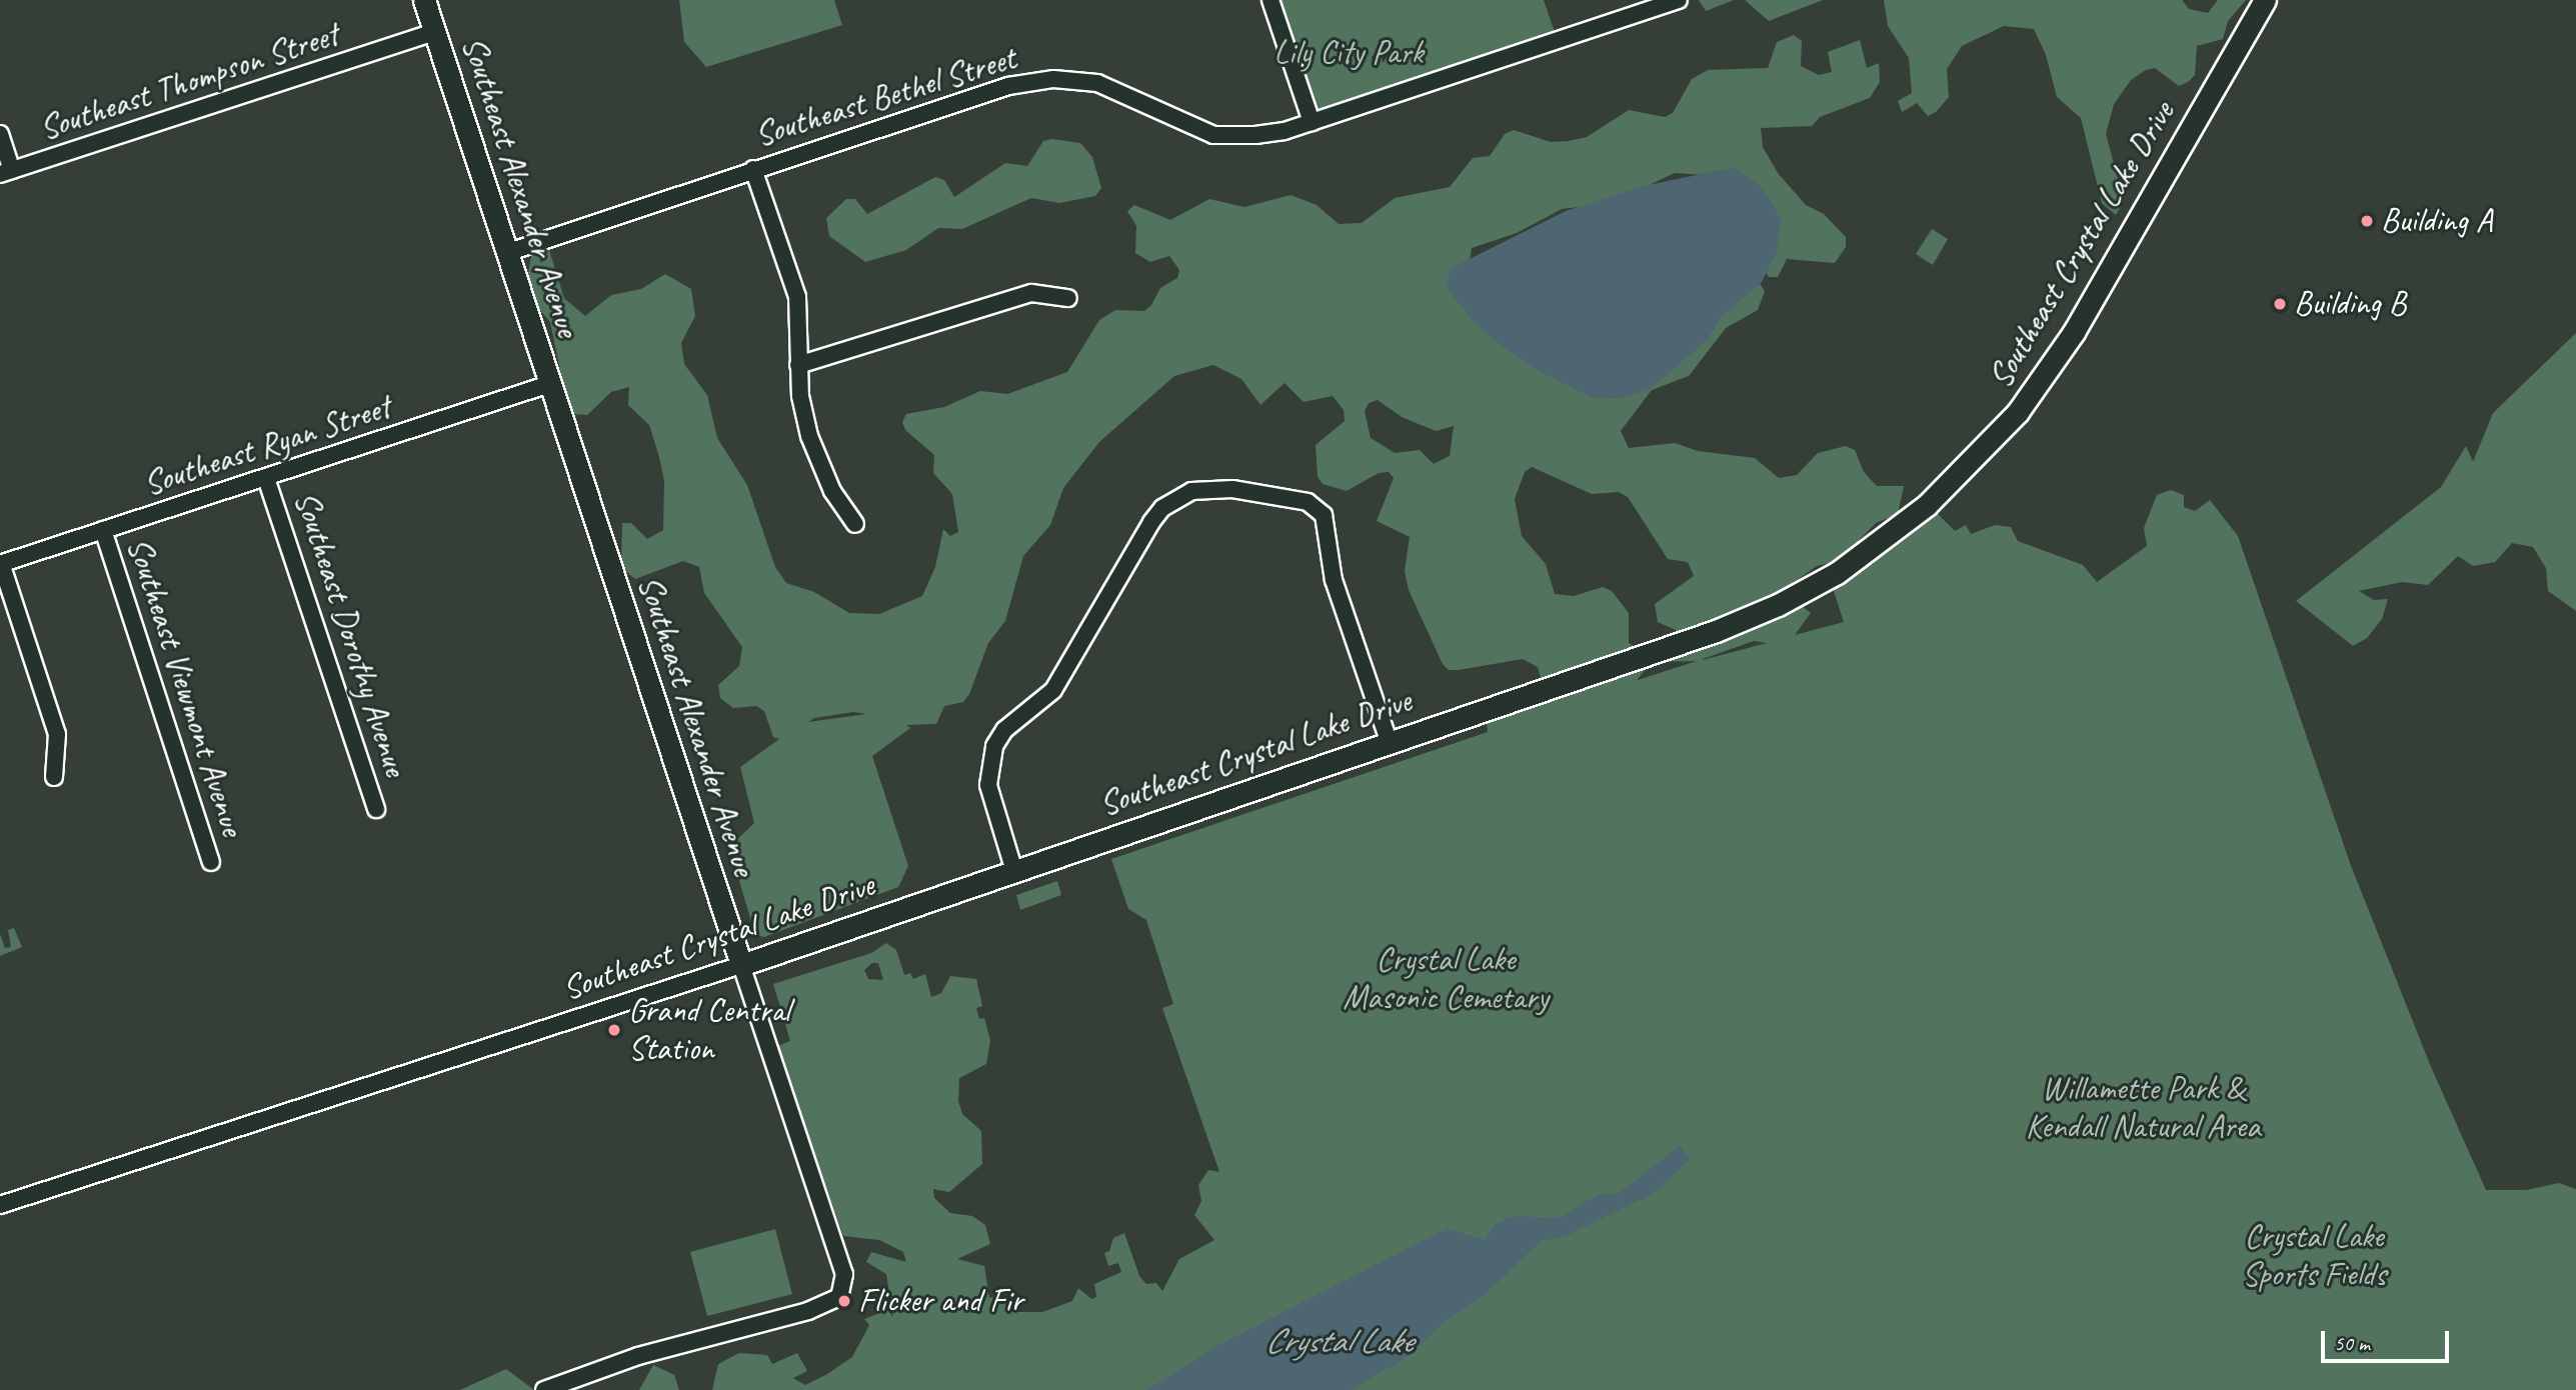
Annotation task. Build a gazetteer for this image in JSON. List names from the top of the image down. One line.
{"streets":{"street":["Southeast Thompson Street","Southeast Bethel Street","Southeast Alexander Avenue","Southeast Crystal Lake Drive","Southeast Ryan Street","Southeast Dorothy Avenue","Southeast Viewmont Avenue"]},"crossings":[["Southeast Thompson Street","Southeast Alexander Avenue"],["Southeast Bethel Street","Southeast Alexander Avenue"],["Southeast Alexander Avenue","Southeast Crystal Lake Drive"],["Southeast Alexander Avenue","Southeast Ryan Street"],["Southeast Ryan Street","Southeast Dorothy Avenue"],["Southeast Ryan Street","Southeast Viewmont Avenue"]],"water":["Crystal Lake"],"parks":["Lily City Park","Crystal Lake Masonic Cemetary","Willamette Park & Kendall Natural Area","Crystal Lake Sports Fields"],"places":["Building A","Building B","Grand Central Station","Flicker and Fir"],"scale_bar":"50 m"}
